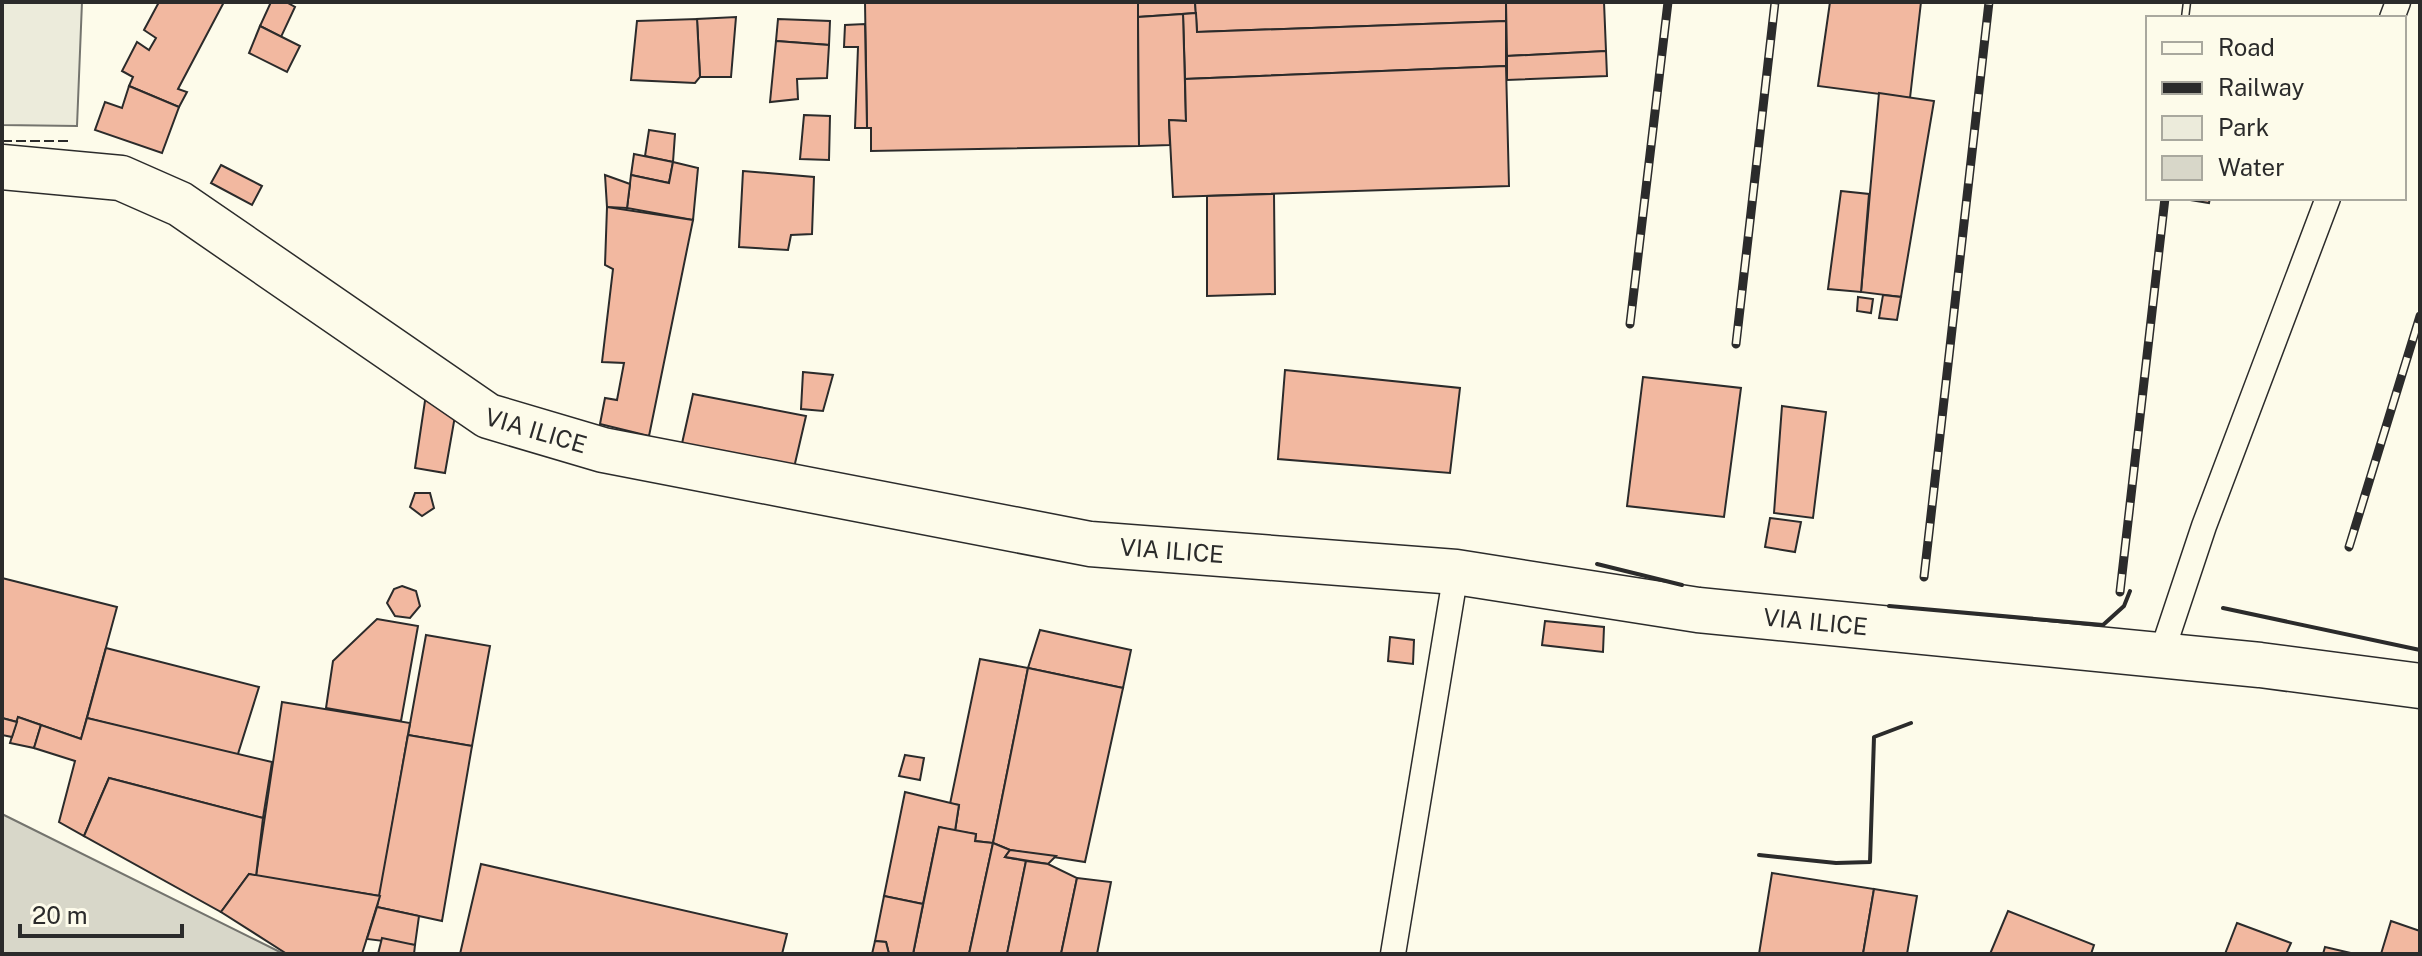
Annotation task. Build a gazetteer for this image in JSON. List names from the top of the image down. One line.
{"streets":{"street":["VIA ILICE"]},"legend":["Road","Railway","Park","Water"],"scale_bar":"20 m"}
